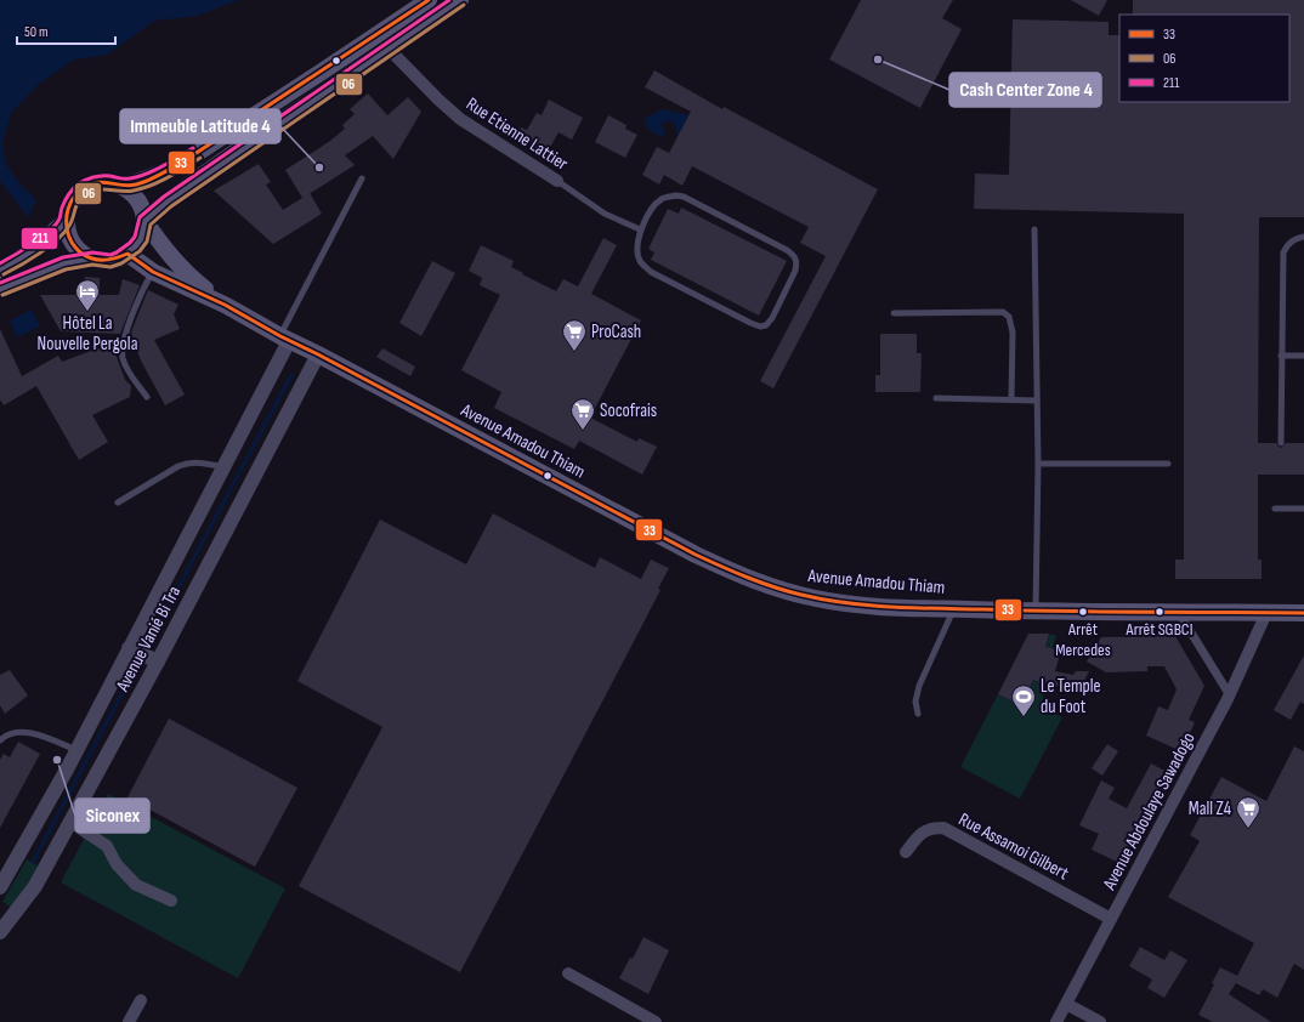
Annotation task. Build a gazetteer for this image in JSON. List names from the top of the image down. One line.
{"streets":{"main road":["Avenue Amadou Thiam"],"street":["Rue Etienne Lattier","Avenue Vanié Bi Tra","Avenue Abdoulaye Sawadogo","Rue Assamoi Gilbert"]},"crossings":[["Avenue Amadou Thiam","Avenue Vanié Bi Tra"],["Avenue Amadou Thiam","Avenue Abdoulaye Sawadogo"],["Avenue Abdoulaye Sawadogo","Rue Assamoi Gilbert"]],"places":{"other":["Cash Center Zone 4","Immeuble Latitude 4","Arrêt Mercedes","Arrêt SGBCI","Siconex"],"hotel":["Hôtel La Nouvelle Pergola"],"supermarket":["ProCash","Socofrais","Mall Z4"],"sports":["Le Temple du Foot"]},"lines":["transit line 33","transit line 211","transit line 06"],"legend":["33","06","211"],"scale_bar":"50 m"}
